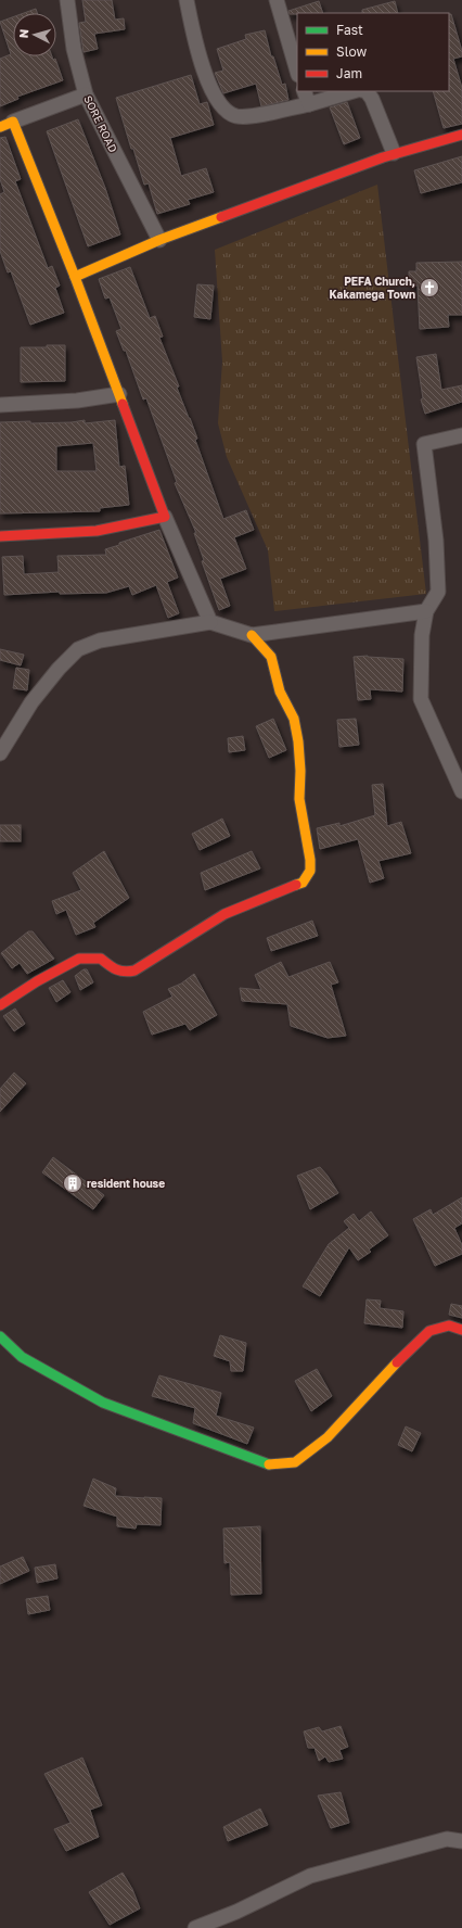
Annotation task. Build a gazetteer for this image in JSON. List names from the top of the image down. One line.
{"streets":{"street":["SORE ROAD"]},"places":{"church":["PEFA Church, Kakamega Town"],"building":["resident house"]},"legend":["Fast","Slow","Jam"],"north":"left"}
